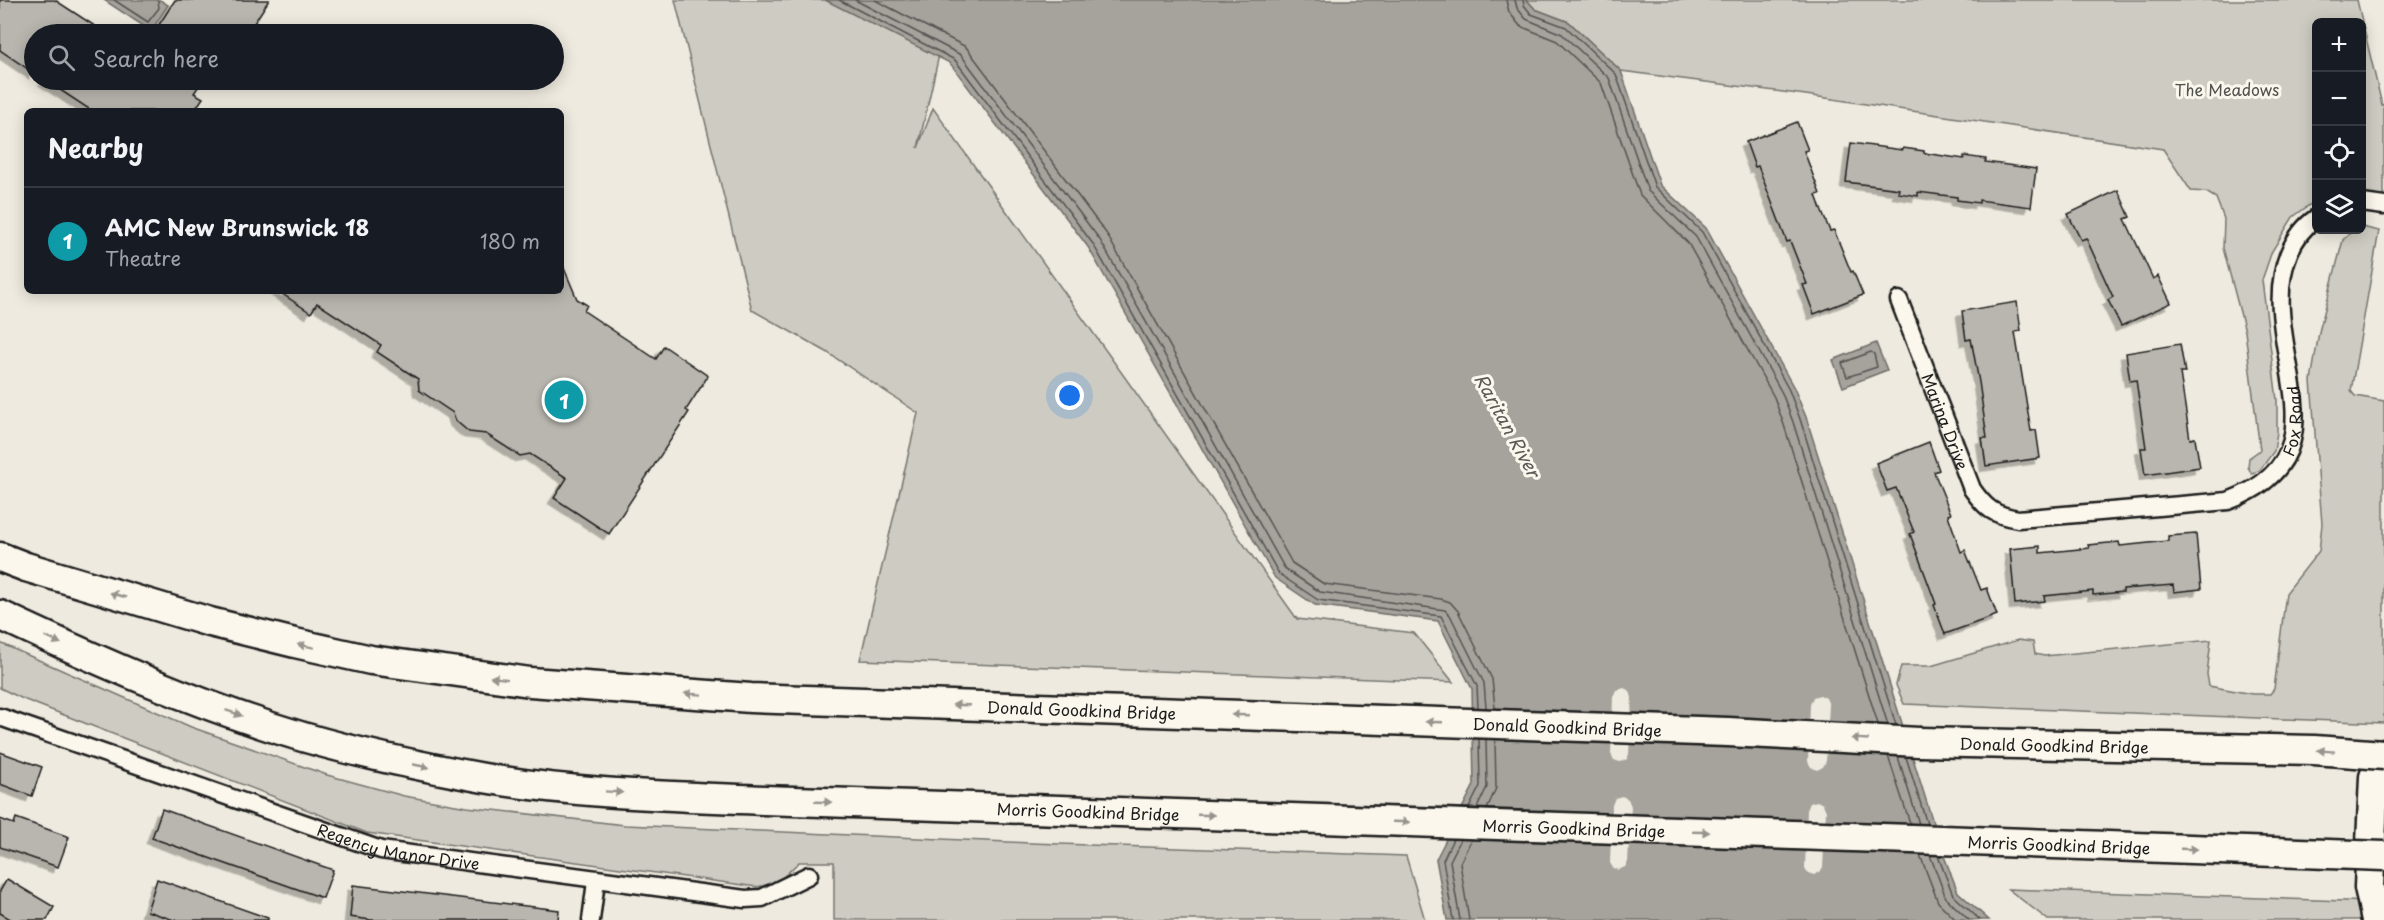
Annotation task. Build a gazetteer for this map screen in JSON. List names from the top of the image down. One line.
{"streets":{"highway":["Donald Goodkind Bridge","Morris Goodkind Bridge"],"street":["Fox Road","Marina Drive","Regency Manor Drive"]},"crossings":[["Fox Road","Marina Drive"]],"one_way":["Donald Goodkind Bridge","Morris Goodkind Bridge"],"water":["Raritan River"],"parks":["The Meadows"],"page":{"map_buttons":["+","−"],"search":"Search here","heading":"Nearby","list":[{"mark":"1","name":"AMC New Brunswick 18","note":"Theatre","value":"180 m"}],"pins":"1"}}
